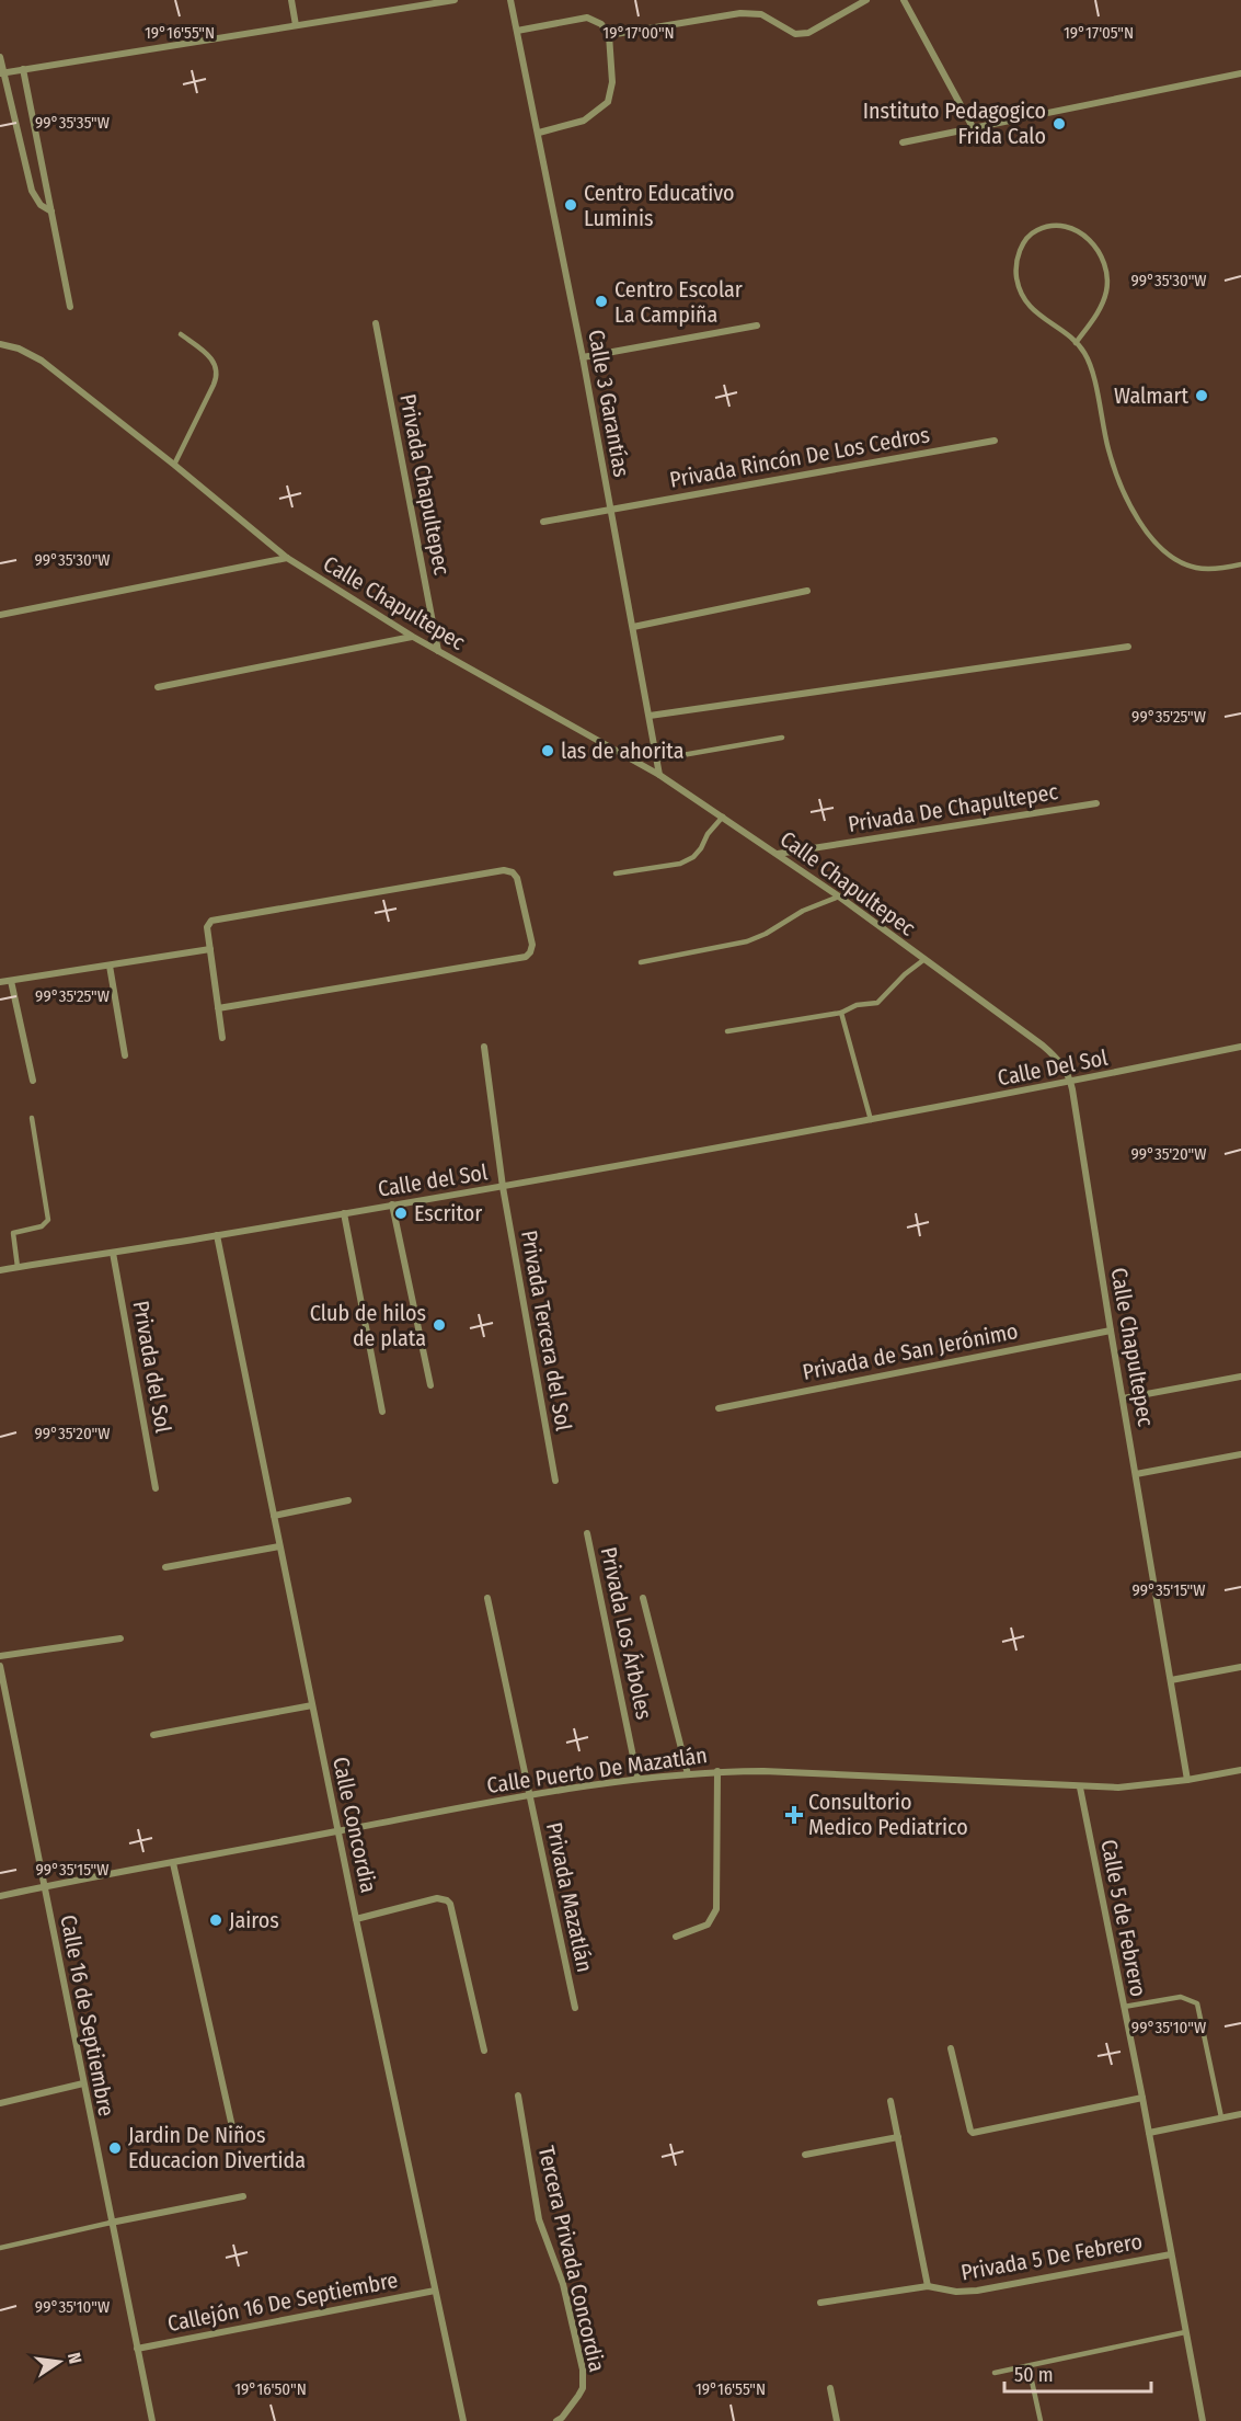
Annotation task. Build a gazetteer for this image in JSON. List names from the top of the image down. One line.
{"streets":{"street":["Calle 3 Garantías","Privada Rincón De Los Cedros","Privada Chapultepec","Calle Chapultepec","Privada De Chapultepec","Calle Del Sol","Calle del Sol","Privada Tercera del Sol","Privada de San Jerónimo","Privada del Sol","Privada Los Árboles","Calle Puerto De Mazatlán","Calle Concordia","Privada Mazatlán","Calle 5 de Febrero","Calle 16 de Septiembre","Privada 5 De Febrero","Tercera Privada Concordia","Callejón 16 De Septiembre"]},"crossings":[["Calle 3 Garantías","Privada Rincón De Los Cedros"],["Calle 3 Garantías","Calle Chapultepec"],["Privada Chapultepec","Calle Chapultepec"],["Calle Chapultepec","Privada De Chapultepec"],["Calle Chapultepec","Calle Del Sol"],["Calle Chapultepec","Privada de San Jerónimo"],["Calle Chapultepec","Calle Puerto De Mazatlán"],["Calle Del Sol","Calle del Sol"],["Calle del Sol","Privada Tercera del Sol"],["Calle del Sol","Privada del Sol"],["Calle del Sol","Calle Concordia"],["Privada Los Árboles","Calle Puerto De Mazatlán"],["Calle Puerto De Mazatlán","Calle Concordia"],["Calle Puerto De Mazatlán","Privada Mazatlán"],["Calle Puerto De Mazatlán","Calle 5 de Febrero"],["Calle Puerto De Mazatlán","Calle 16 de Septiembre"],["Calle Concordia","Callejón 16 De Septiembre"],["Calle 5 de Febrero","Privada 5 De Febrero"],["Calle 16 de Septiembre","Callejón 16 De Septiembre"]],"places":{"other":["Instituto Pedagogico Frida Calo","Centro Educativo Luminis","Centro Escolar La Campiña","Walmart","las de ahorita","Escritor","Club de hilos de plata","Jairos","Jardin De Niños Educacion Divertida"],"health":["Consultorio Medico Pediatrico"]},"scale_bar":"50 m","north":"right","coordinates":["19°16'55\"N","19°17'00\"N","19°17'05\"N","99°35'35\"W","99°35'30\"W","99°35'25\"W","99°35'20\"W","99°35'15\"W","99°35'10\"W","19°16'50\"N"]}
